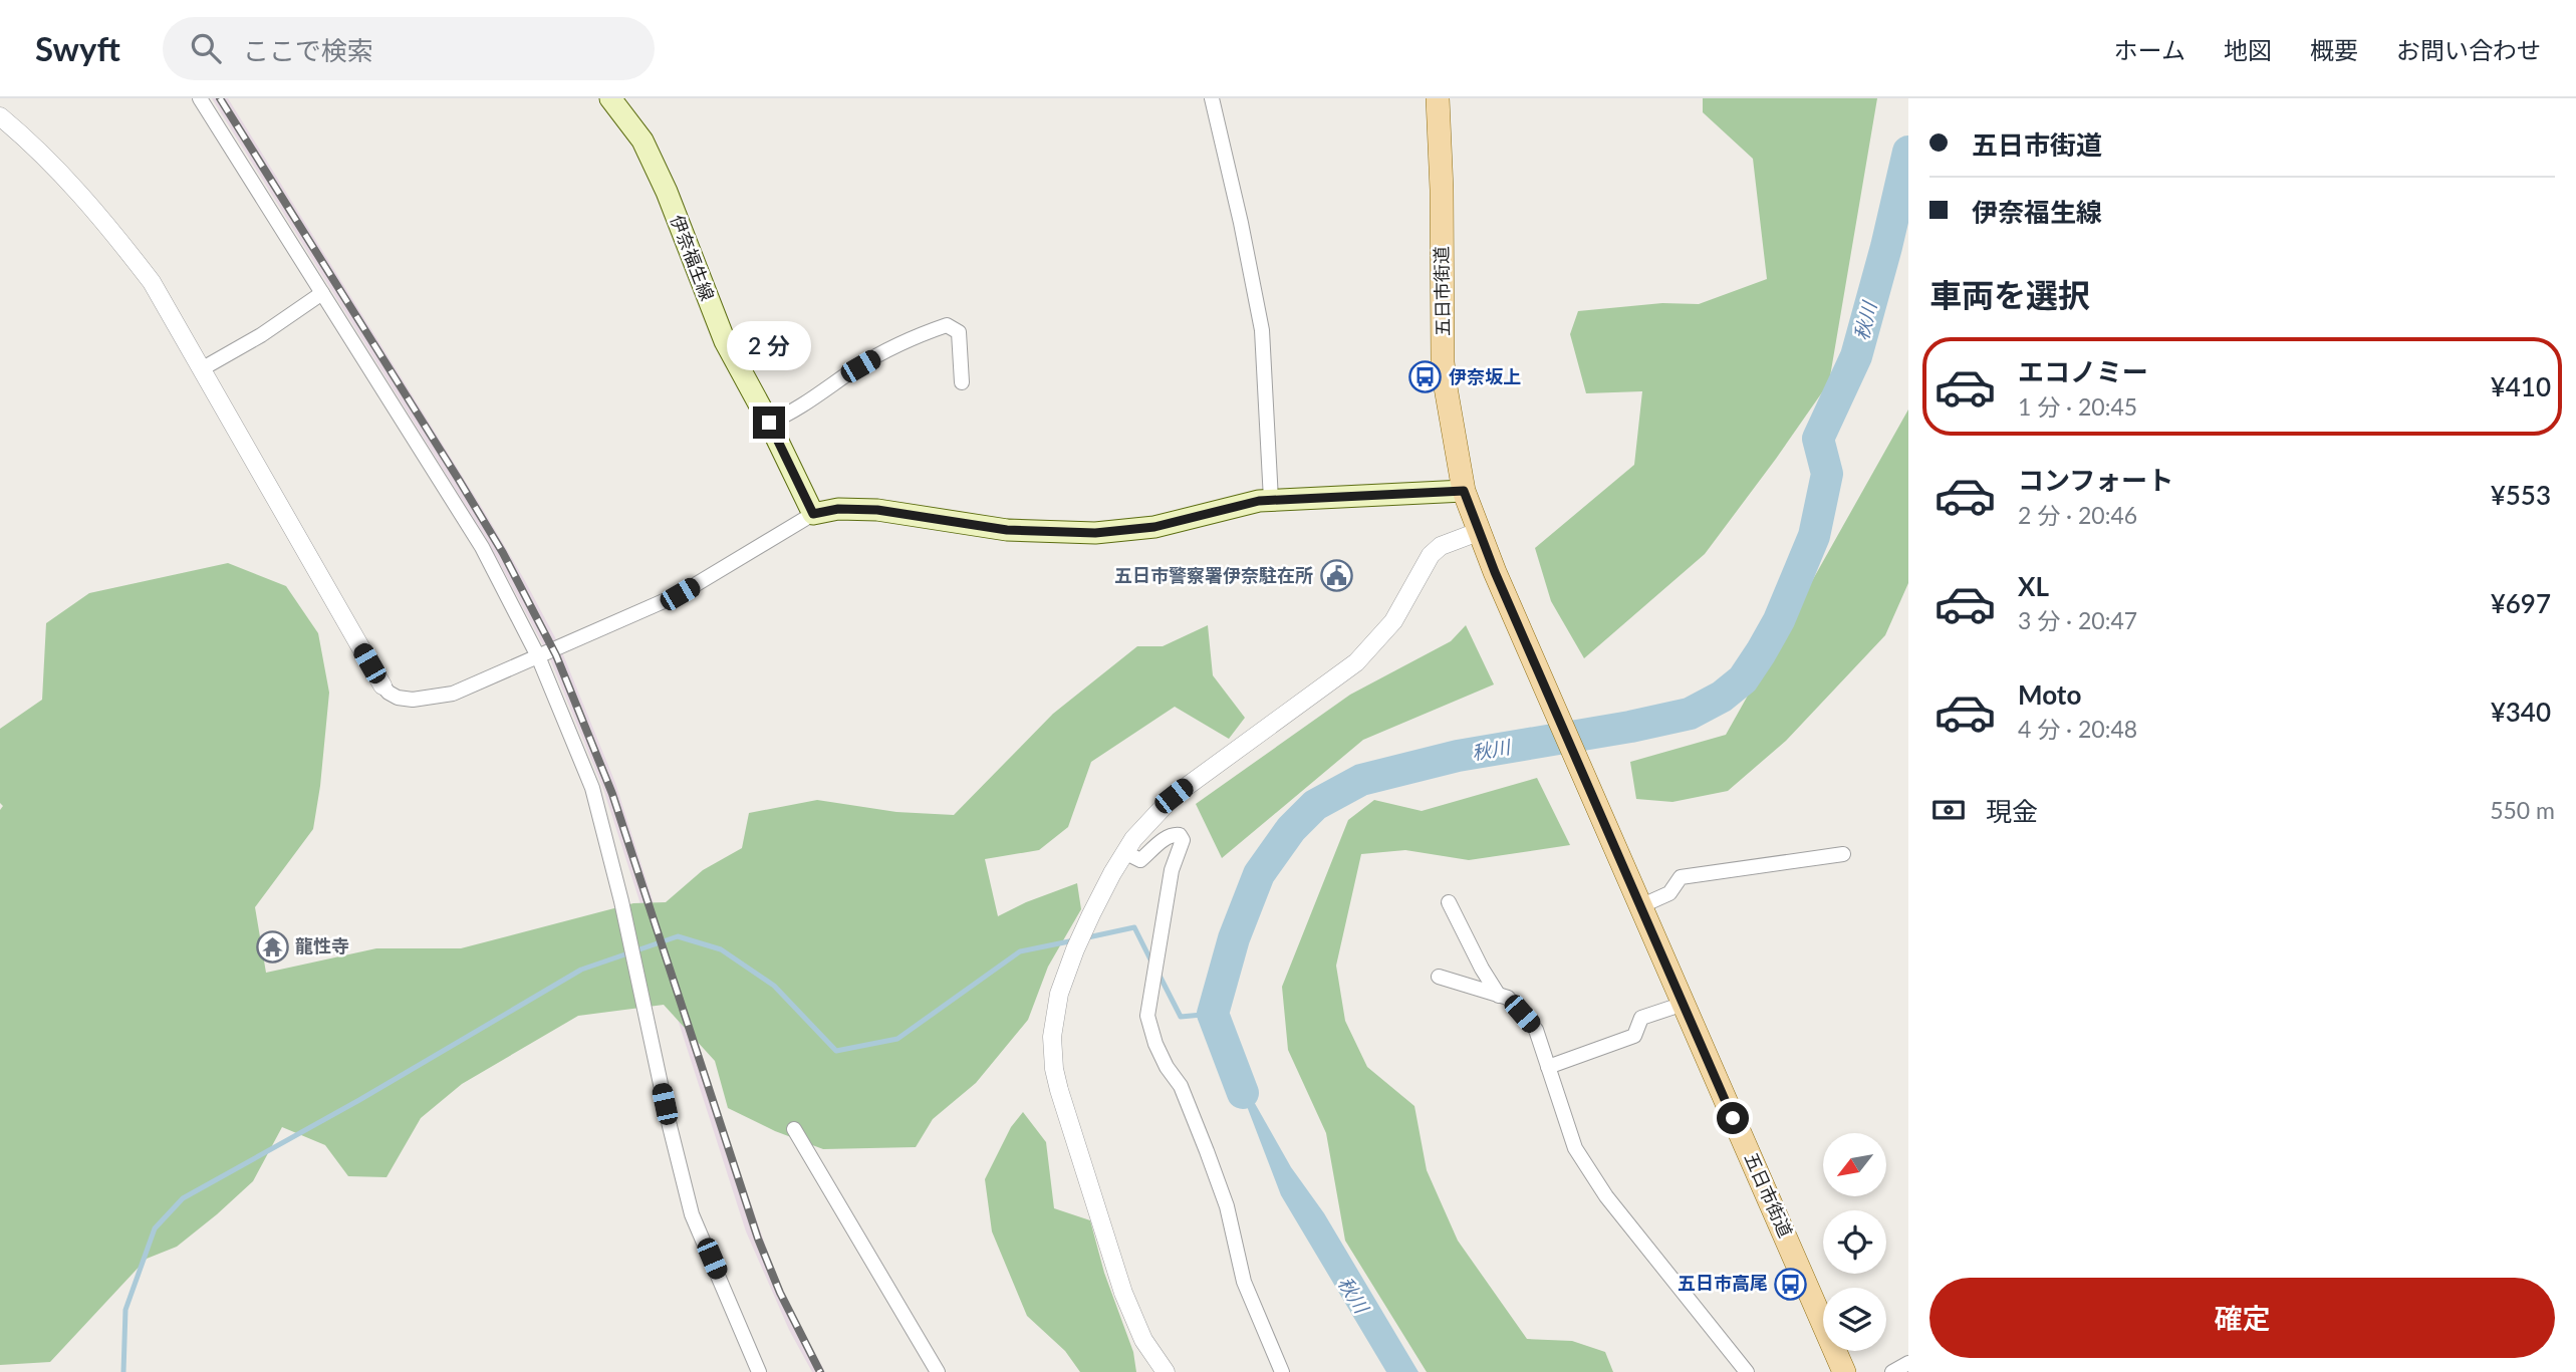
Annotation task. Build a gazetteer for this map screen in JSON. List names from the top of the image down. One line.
{"streets":{"main road":["伊奈福生線","五日市街道"]},"water":["秋川"],"places":{"bus stop":["伊奈坂上","五日市高尾"],"public building":["五日市警察署伊奈駐在所"],"temple":["龍性寺"]},"north":"bottom left","page":{"header":"Swyft","search":"ここで検索","nav":["ホーム","地図","概要","お問い合わせ"],"banner":["五日市街道","伊奈福生線"],"heading":"車両を選択","bubble":"2 分","list":[{"name":"エコノミー","note":"1 分 · 20:45","value":"¥410"},{"name":"コンフォート","note":"2 分 · 20:46","value":"¥553"},{"name":"XL","note":"3 分 · 20:47","value":"¥697"},{"name":"Moto","note":"4 分 · 20:48","value":"¥340"}],"pay":["現金","550 m"],"buttons":"確定"}}
